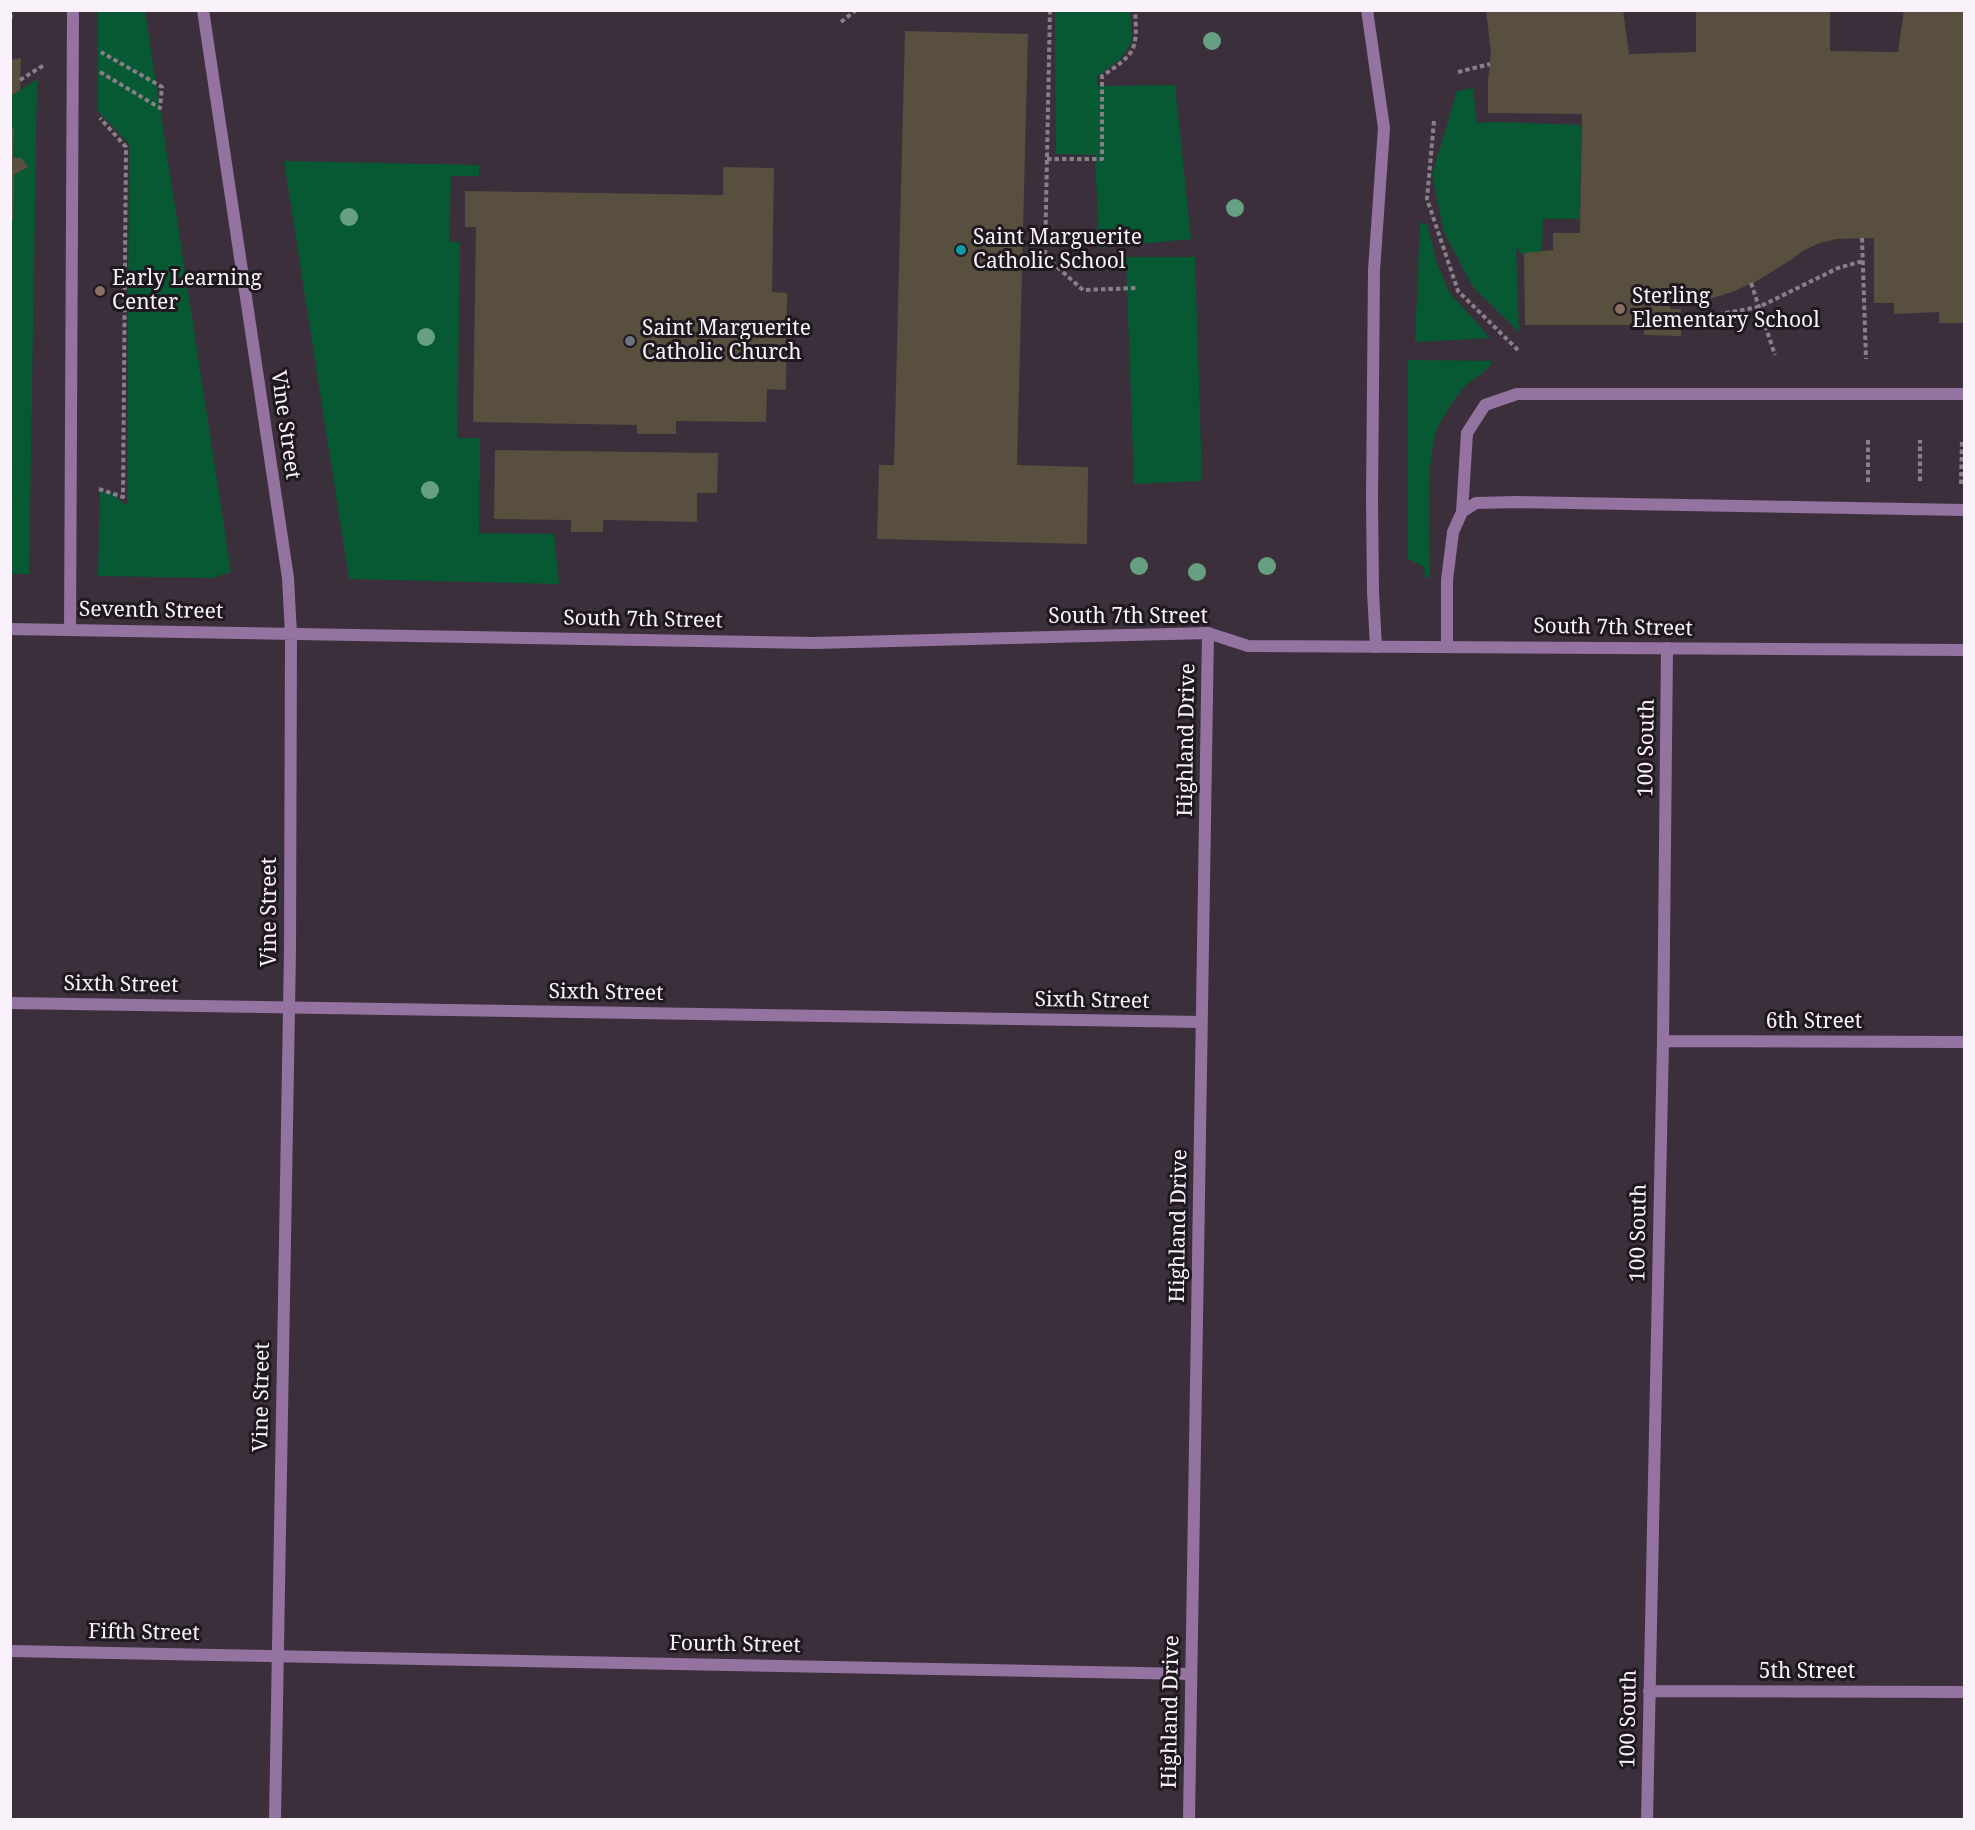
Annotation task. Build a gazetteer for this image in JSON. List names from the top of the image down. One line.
{"streets":{"street":["Vine Street","Seventh Street","South 7th Street","Highland Drive","100 South","Sixth Street","6th Street","Fifth Street","Fourth Street","5th Street"]},"crossings":[["Vine Street","Seventh Street"],["Vine Street","South 7th Street"],["Vine Street","Sixth Street"],["Vine Street","Fifth Street"],["Vine Street","Fourth Street"],["Seventh Street","South 7th Street"],["South 7th Street","Highland Drive"],["South 7th Street","100 South"],["Highland Drive","Sixth Street"],["Highland Drive","Fourth Street"],["100 South","6th Street"],["100 South","5th Street"],["Fifth Street","Fourth Street"]],"places":["Saint Marguerite Catholic School","Early Learning Center","Sterling Elementary School","Saint Marguerite Catholic Church"]}
